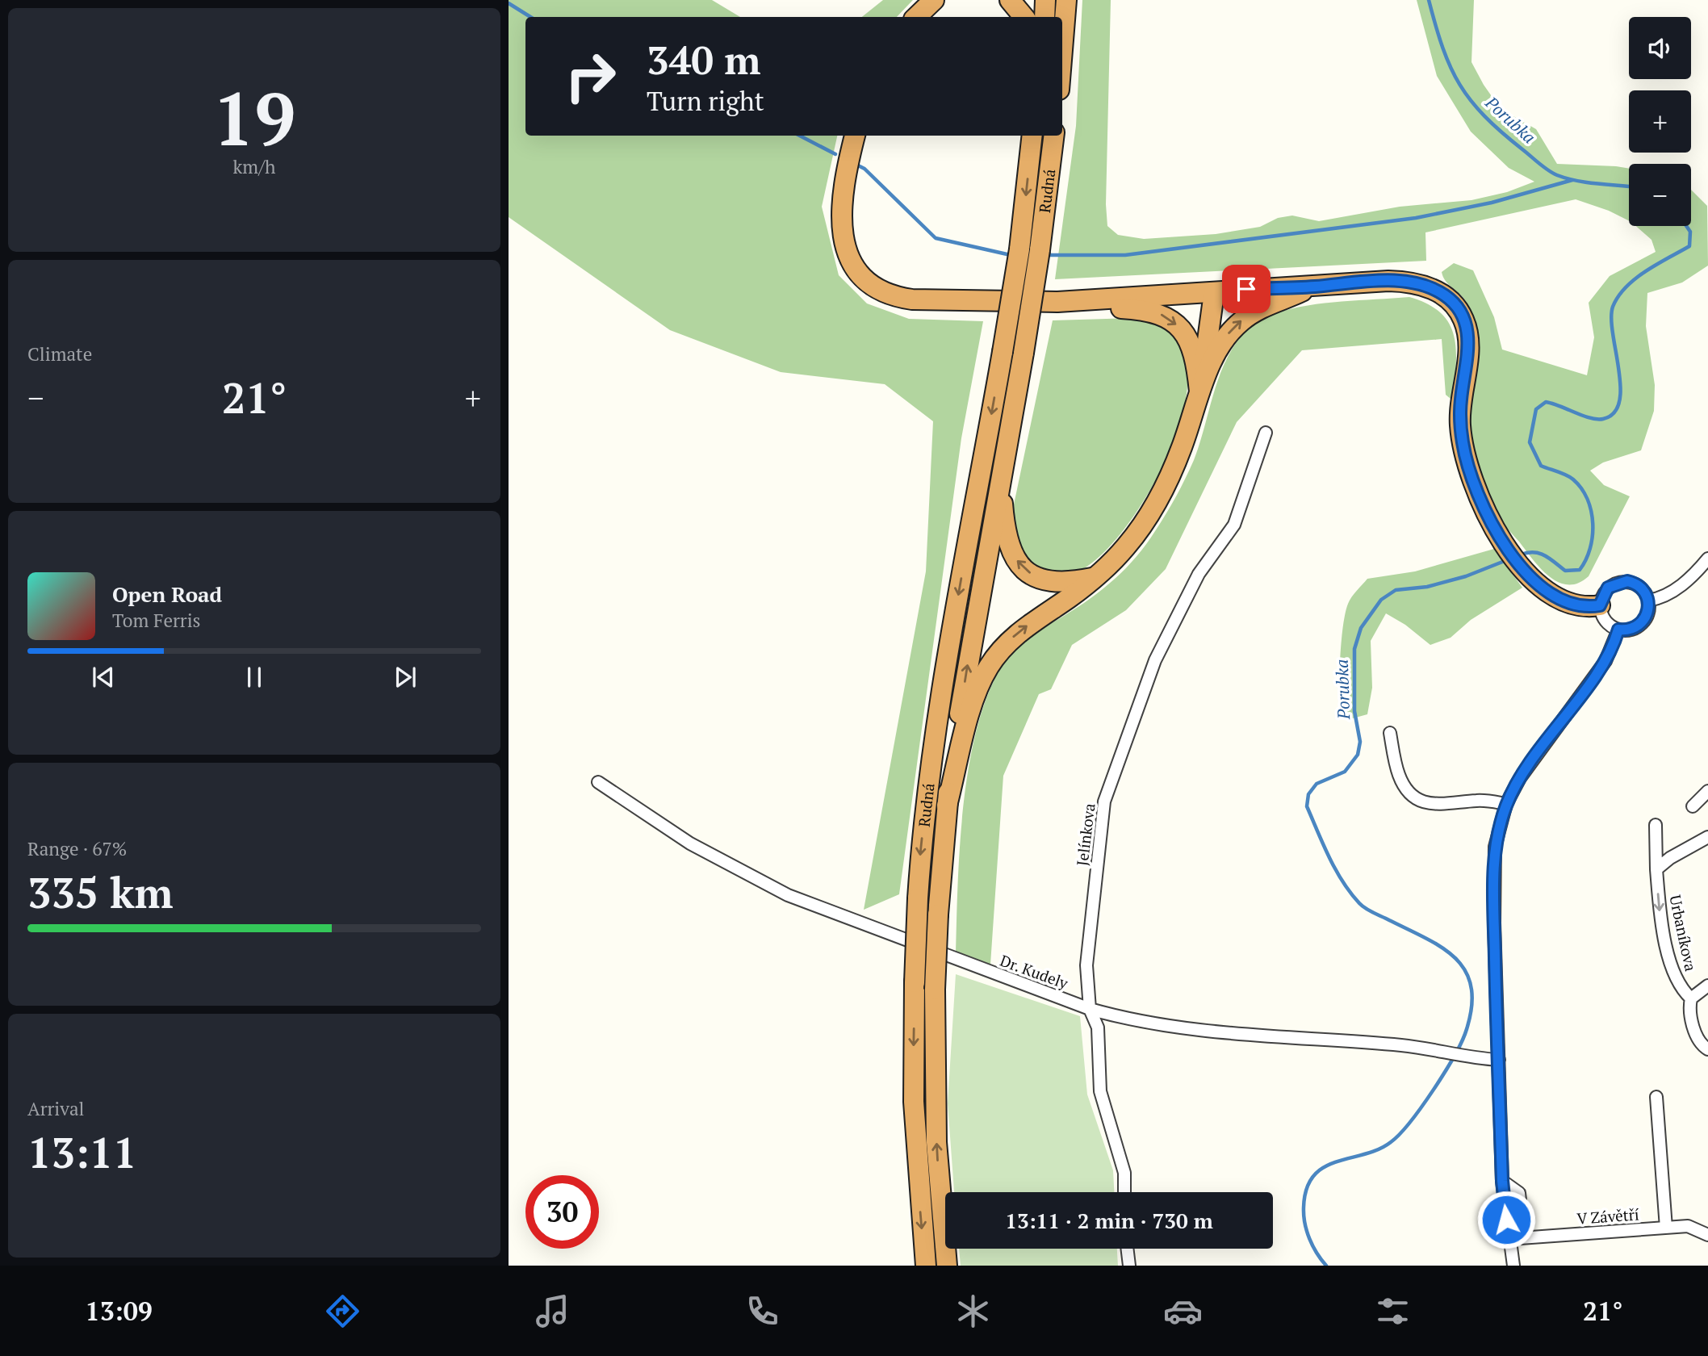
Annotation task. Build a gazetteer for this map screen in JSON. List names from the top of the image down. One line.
{"streets":{"highway":["Rudná"],"street":["Jelínkova","Urbaníkova","Dr. Kudely","V Závětří"]},"crossings":[["Jelínkova","Dr. Kudely"]],"one_way":["Urbaníkova"],"water":["Porubka"],"page":{"tile":[["19","km/h"],"Climate",["Range · 67%","335 km"],["Arrival","13:11"]],"map_buttons":["+","−"],"turn":["340 m","Turn right"],"heat":["−","21°","+"],"song":["Open Road","Tom Ferris"],"limit":"30","trip":"13:11 · 2 min · 730 m","tabs":["13:09","21°"]}}
